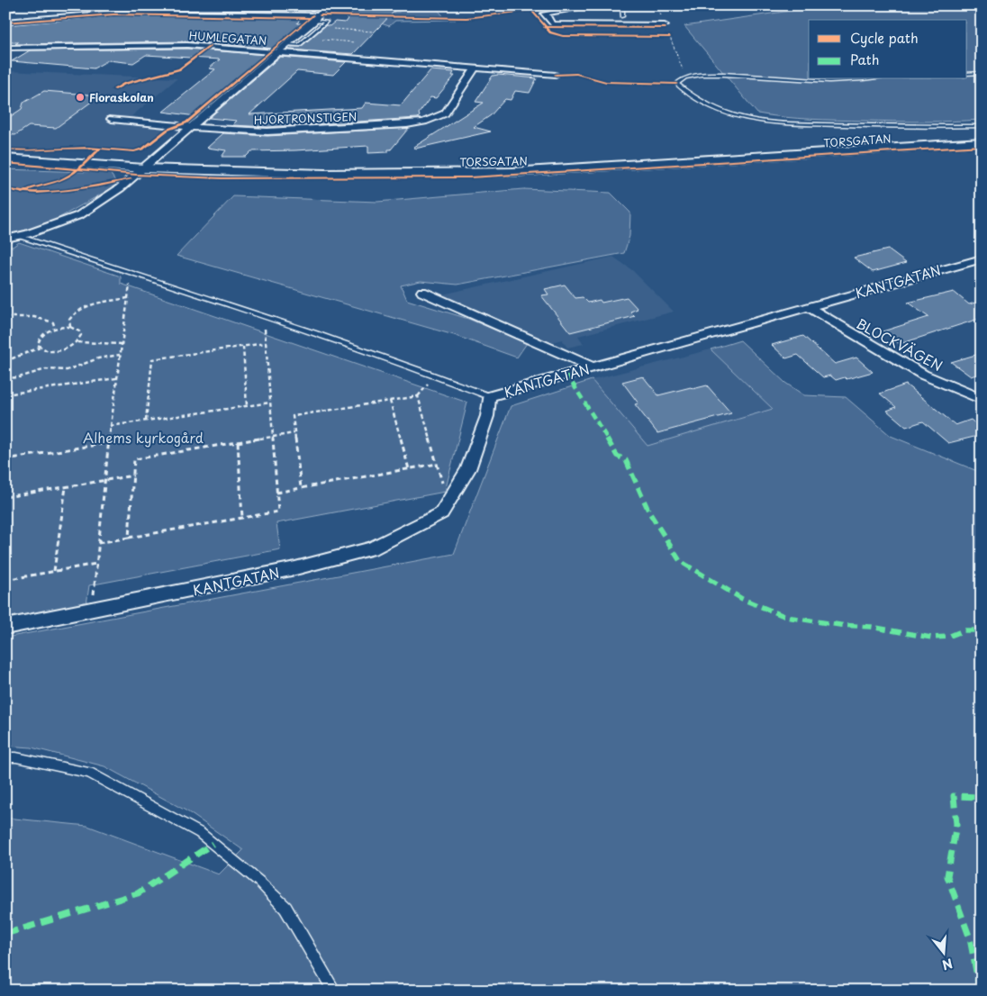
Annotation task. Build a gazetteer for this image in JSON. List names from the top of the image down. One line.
{"streets":{"main road":["TORSGATAN"],"street":["HUMLEGATAN","HJORTRONSTIGEN","KANTGATAN","BLOCKVÄGEN"]},"crossings":[["HUMLEGATAN","HJORTRONSTIGEN"],["KANTGATAN","BLOCKVÄGEN"]],"parks":["Alhems kyrkogård"],"places":["Floraskolan"],"legend":["Cycle path","Path"],"north":"bottom"}
